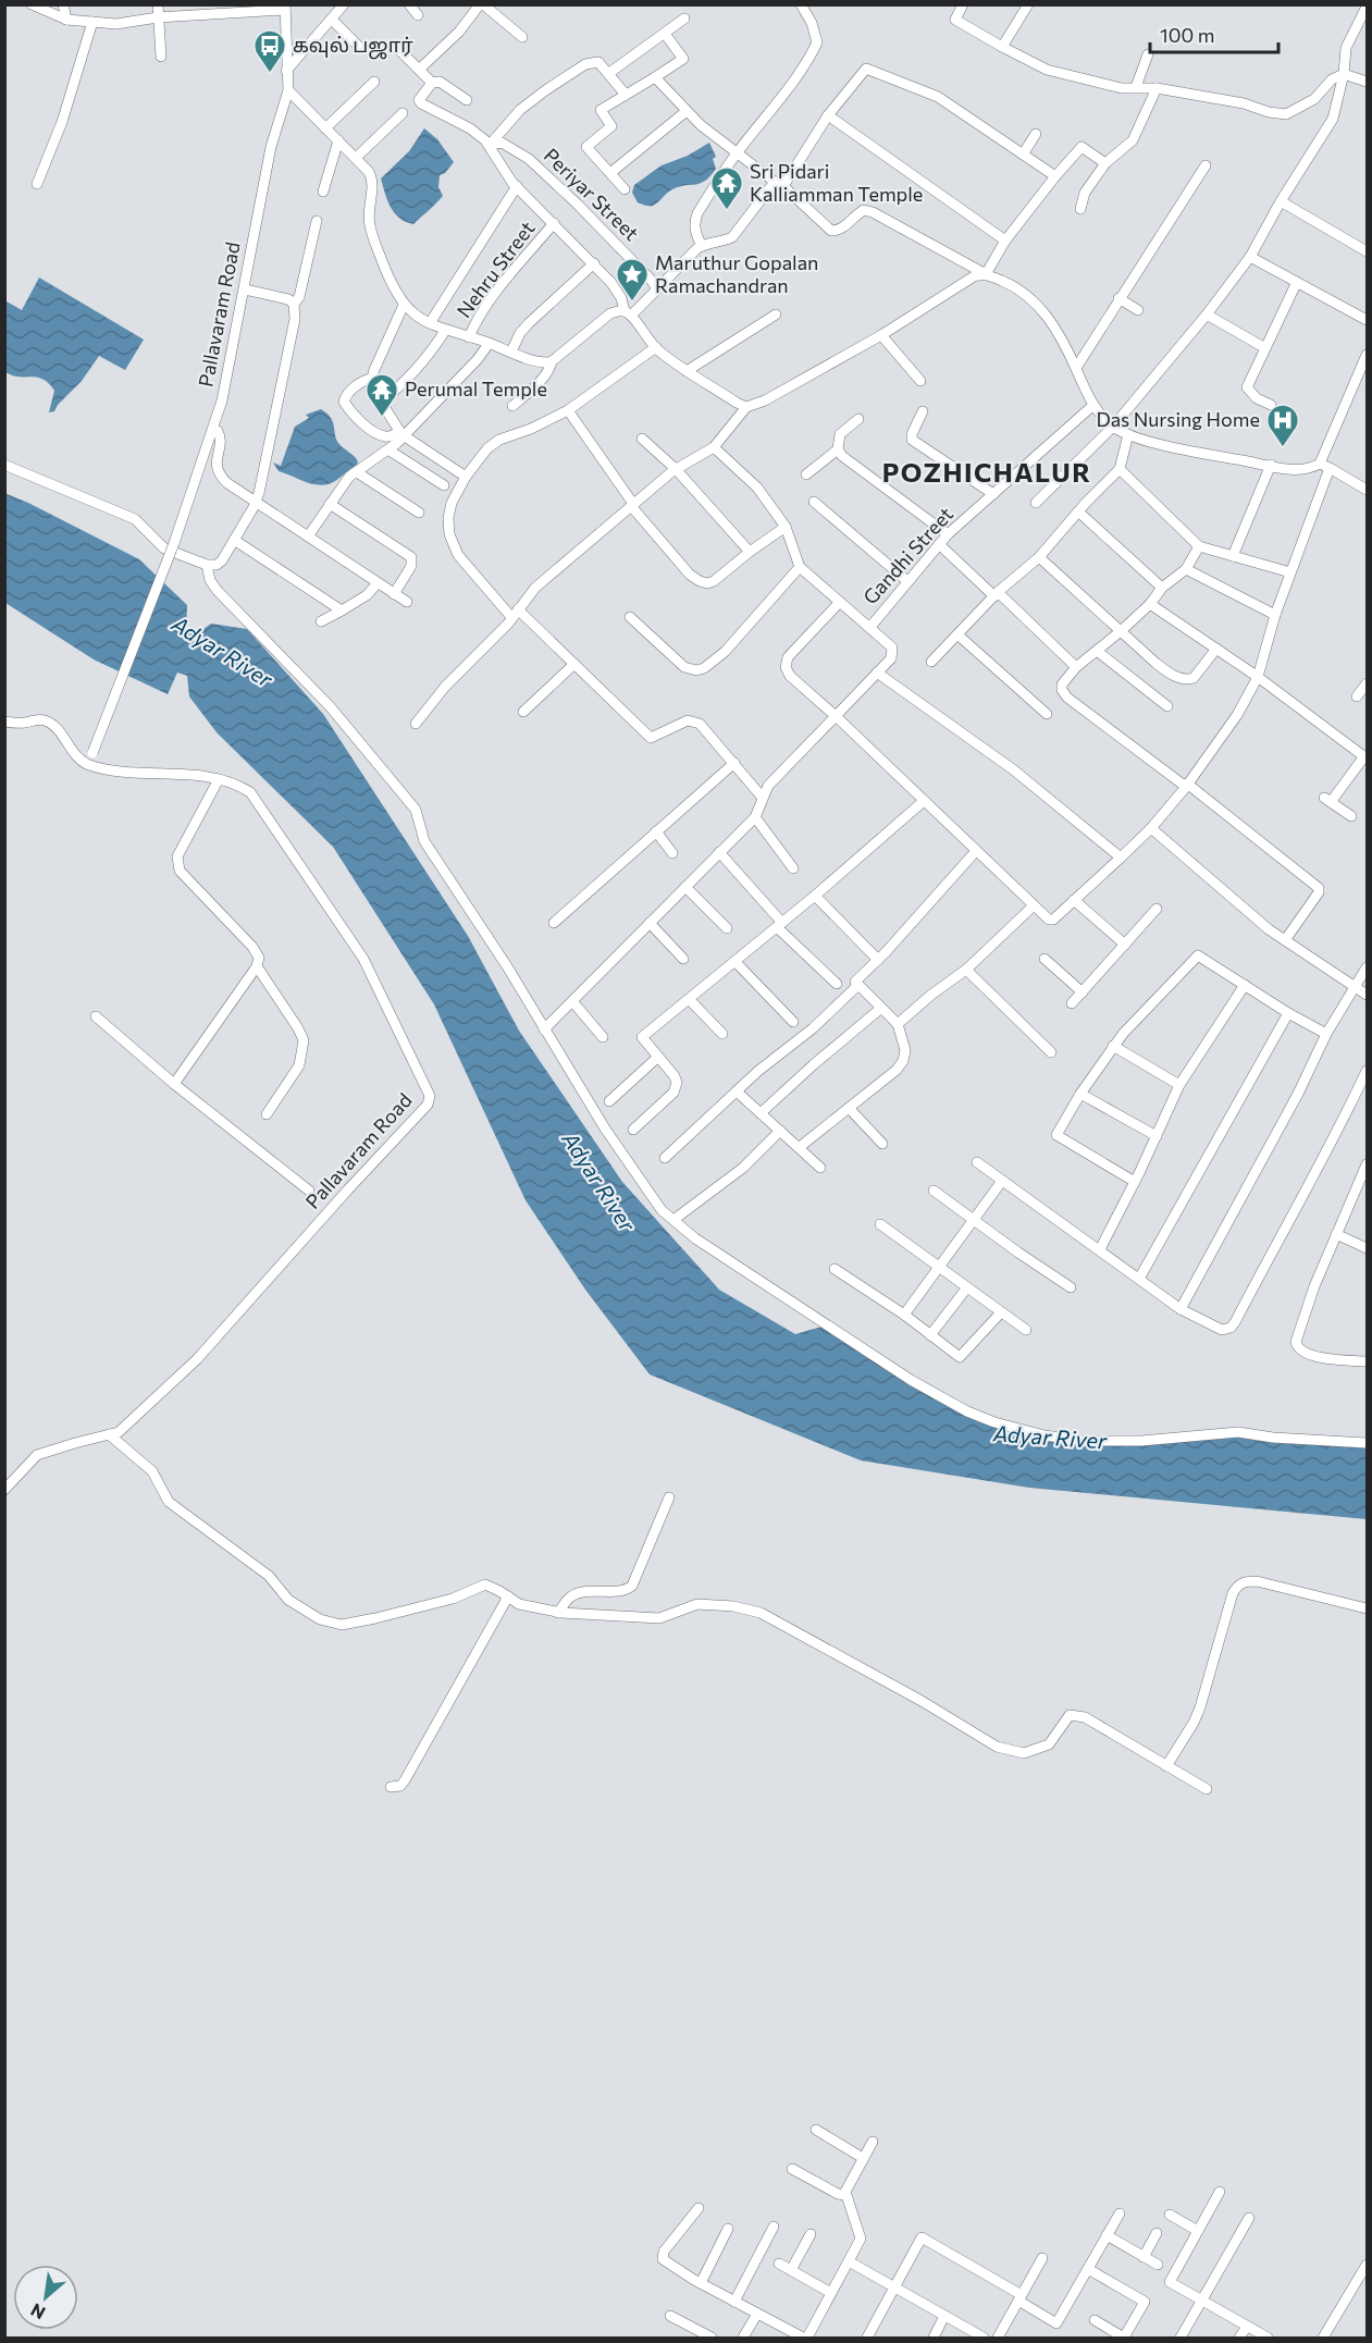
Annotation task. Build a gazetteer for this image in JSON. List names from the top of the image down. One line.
{"streets":{"street":["Periyar Street","Nehru Street","Pallavaram Road","Gandhi Street"]},"districts":["POZHICHALUR"],"water":["Adyar River"],"places":{"bus stop":["கவுல் பஜார்"],"temple":["Sri Pidari Kalliamman Temple","Perumal Temple"],"place":["Maruthur Gopalan Ramachandran"],"hospital":["Das Nursing Home"]},"scale_bar":"100 m","north":"bottom left"}
